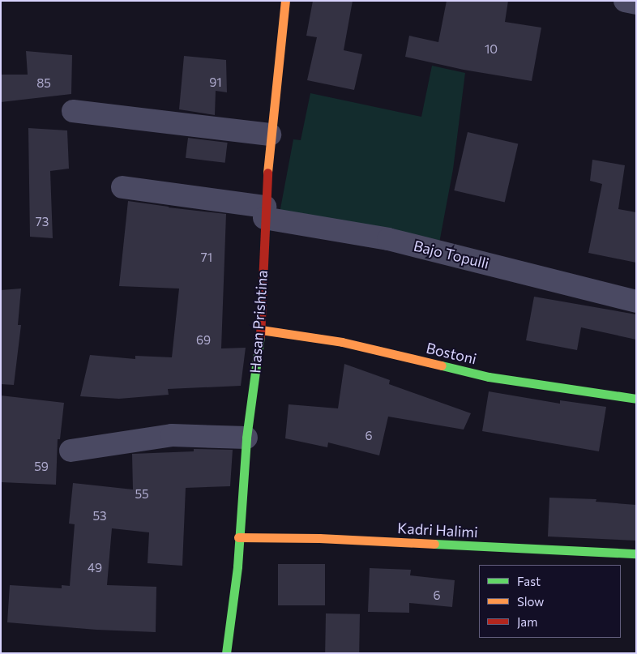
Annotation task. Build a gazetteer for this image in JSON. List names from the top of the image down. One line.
{"streets":{"street":["Bajo Topulli","Hasan Prishtina","Bostoni","Kadri Halimi"]},"crossings":[["Bajo Topulli","Hasan Prishtina"],["Hasan Prishtina","Bostoni"],["Hasan Prishtina","Kadri Halimi"]],"house_numbers":["10","91","85","73","71","69","6","59","55","53","49","6"],"legend":["Fast","Slow","Jam"]}
